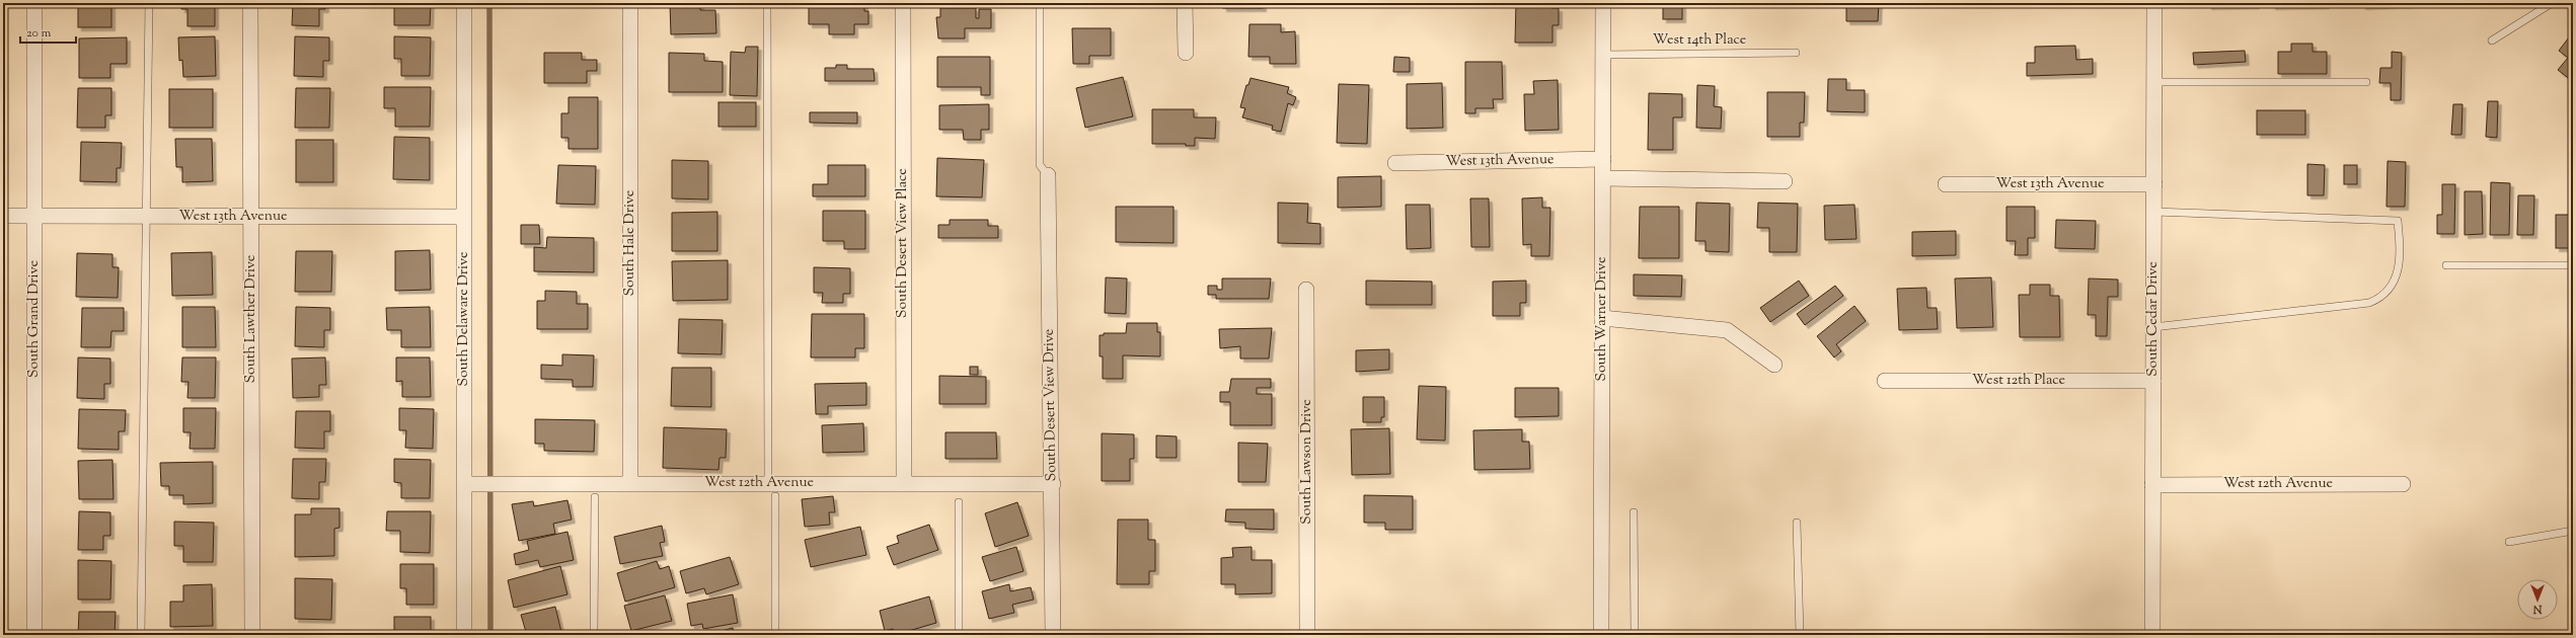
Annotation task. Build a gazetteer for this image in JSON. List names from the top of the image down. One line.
{"streets":{"street":["West 13th Avenue","South Hale Drive","South Desert View Place","South Grand Drive","South Lawther Drive","South Delaware Drive","South Warner Drive","South Cedar Drive","West 12th Place","South Desert View Drive","South Lawson Drive","West 12th Avenue"],"lane":["West 14th Place"]},"crossings":[["West 14th Place","South Warner Drive"],["West 13th Avenue","South Grand Drive"],["West 13th Avenue","South Lawther Drive"],["West 13th Avenue","South Delaware Drive"],["West 13th Avenue","South Warner Drive"],["West 13th Avenue","South Cedar Drive"],["South Hale Drive","West 12th Avenue"],["South Desert View Place","West 12th Avenue"],["South Delaware Drive","West 12th Avenue"],["South Cedar Drive","West 12th Place"],["South Cedar Drive","West 12th Avenue"],["South Desert View Drive","West 12th Avenue"]],"scale_bar":"20 m","north":"bottom"}
